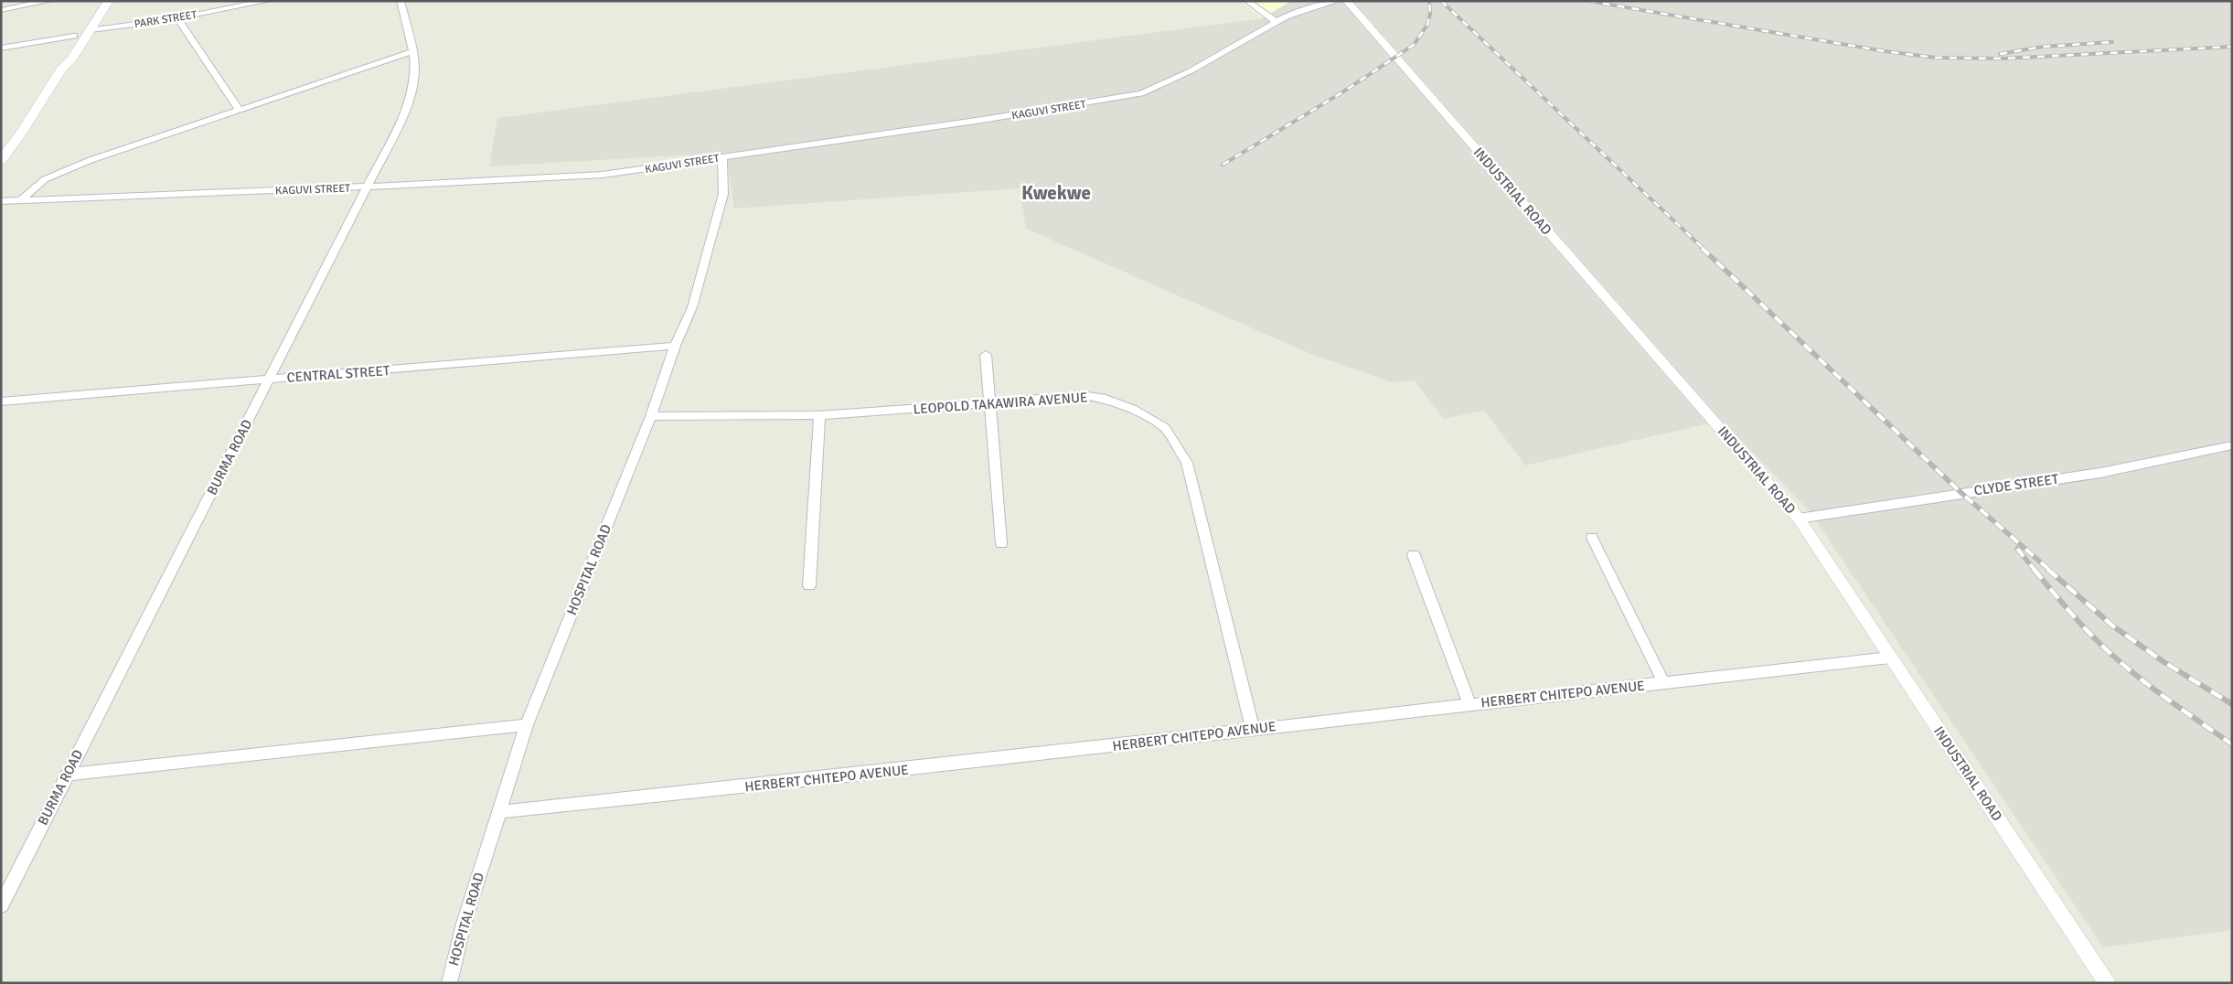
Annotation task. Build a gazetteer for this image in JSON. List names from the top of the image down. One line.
{"streets":{"street":["PARK STREET","KAGUVI STREET","INDUSTRIAL ROAD","CENTRAL STREET","LEOPOLD TAKAWIRA AVENUE","BURMA ROAD","CLYDE STREET","HOSPITAL ROAD","HERBERT CHITEPO AVENUE"]},"crossings":[["KAGUVI STREET","BURMA ROAD"],["KAGUVI STREET","HOSPITAL ROAD"],["INDUSTRIAL ROAD","CLYDE STREET"],["INDUSTRIAL ROAD","HERBERT CHITEPO AVENUE"],["CENTRAL STREET","BURMA ROAD"],["CENTRAL STREET","HOSPITAL ROAD"],["LEOPOLD TAKAWIRA AVENUE","HOSPITAL ROAD"],["LEOPOLD TAKAWIRA AVENUE","HERBERT CHITEPO AVENUE"],["HOSPITAL ROAD","HERBERT CHITEPO AVENUE"]],"districts":["Kwekwe"]}
